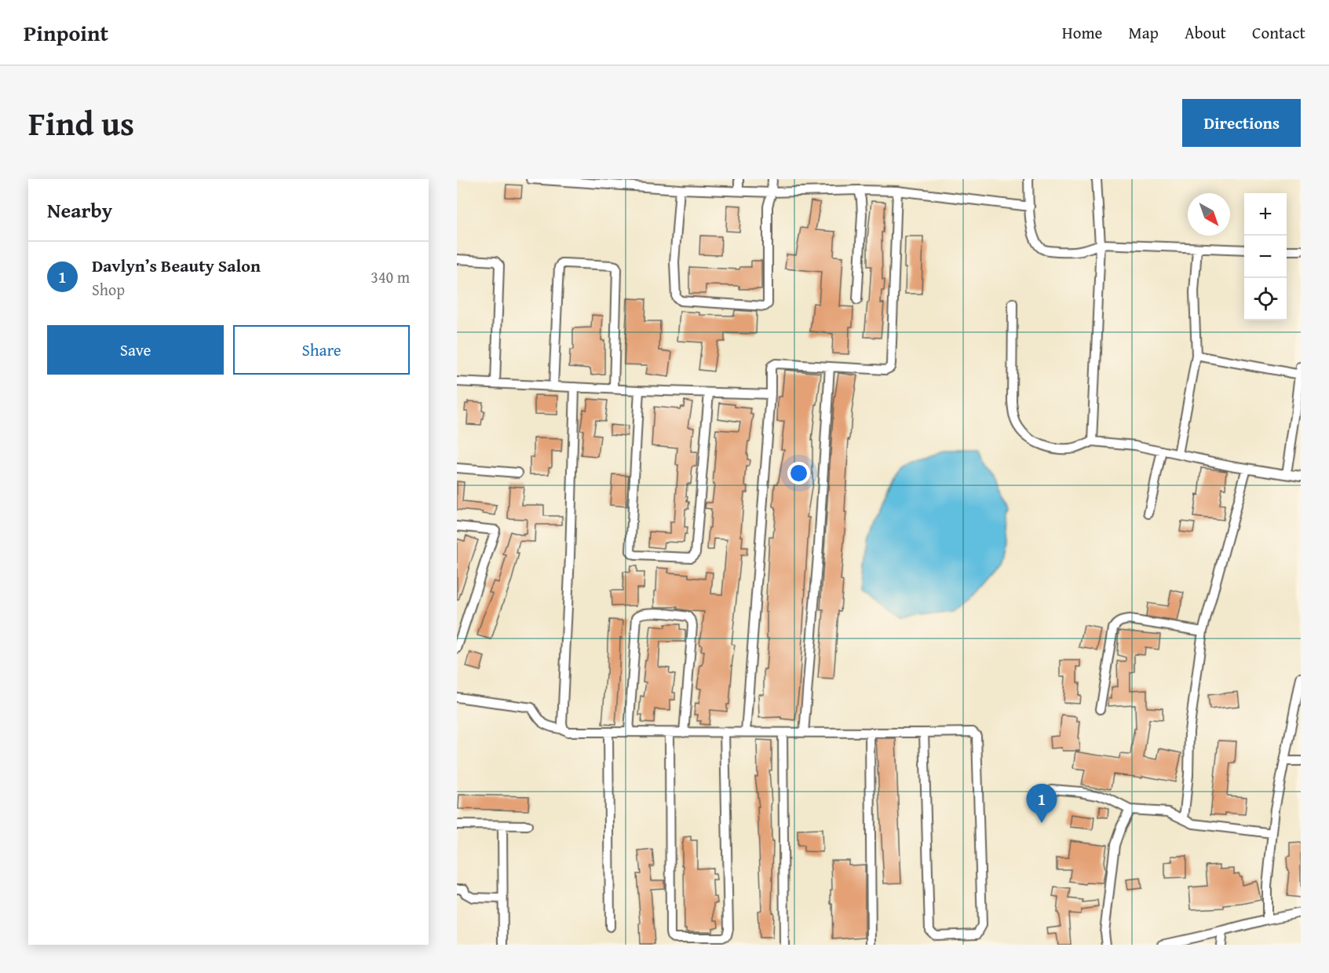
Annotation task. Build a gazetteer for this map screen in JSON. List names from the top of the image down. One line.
{"north":"bottom right","page":{"header":"Pinpoint","nav":["Home","Map","About","Contact"],"title":"Find us","buttons":["Directions",["Save","Share"]],"heading":"Nearby","map_buttons":["+","−"],"list":[{"mark":"1","name":"Davlyn’s Beauty Salon","note":"Shop","value":"340 m"}],"pins":"1"}}
